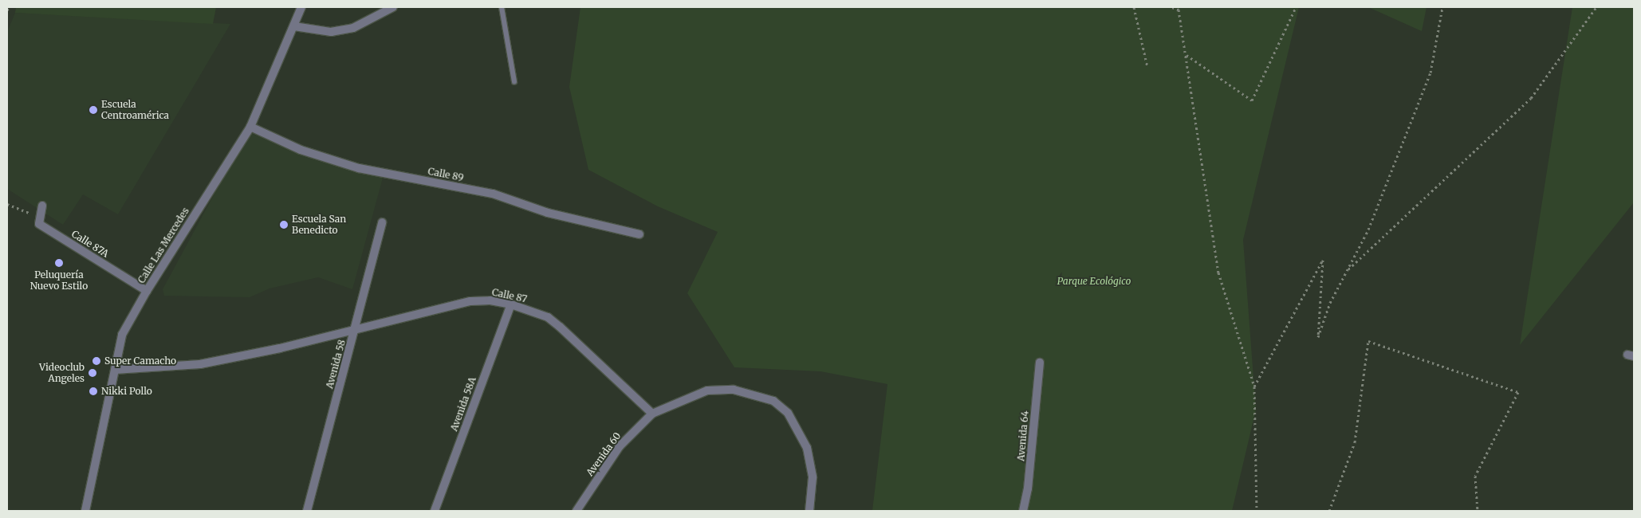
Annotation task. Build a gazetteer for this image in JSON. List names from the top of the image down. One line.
{"streets":{"street":["Calle 89","Calle 87A","Calle Las Mercedes","Calle 87","Avenida 58","Avenida 58A","Avenida 64","Avenida 60"]},"crossings":[["Calle 89","Calle Las Mercedes"],["Calle 87A","Calle Las Mercedes"],["Calle Las Mercedes","Calle 87"],["Calle 87","Avenida 58"],["Calle 87","Avenida 58A"],["Calle 87","Avenida 60"]],"parks":["Parque Ecológico"],"places":["Escuela Centroamérica","Escuela San Benedicto","Peluquería Nuevo Estilo","Super Camacho","Videoclub Angeles","Nikki Pollo"]}
